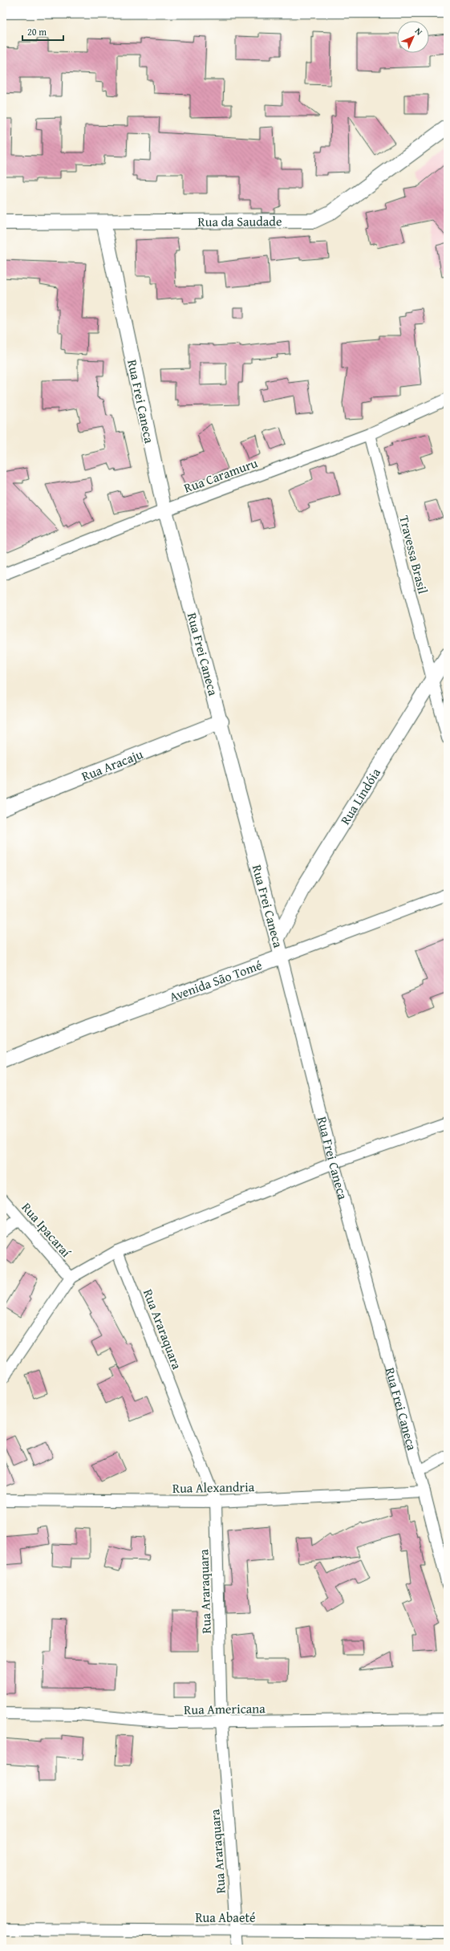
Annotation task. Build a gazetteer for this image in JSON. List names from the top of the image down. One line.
{"streets":{"street":["Rua da Saudade","Rua Frei Caneca","Rua Caramuru","Travessa Brasil","Rua Aracaju","Rua Lindóia","Avenida São Tomé","Rua Ipacaraí","Rua Araraquara","Rua Alexandria","Rua Americana","Rua Abaeté"]},"crossings":[["Rua da Saudade","Rua Frei Caneca"],["Rua Frei Caneca","Rua Caramuru"],["Rua Frei Caneca","Rua Aracaju"],["Rua Frei Caneca","Rua Lindóia"],["Rua Frei Caneca","Avenida São Tomé"],["Rua Frei Caneca","Rua Alexandria"],["Rua Caramuru","Travessa Brasil"],["Travessa Brasil","Rua Lindóia"],["Rua Araraquara","Rua Alexandria"],["Rua Araraquara","Rua Americana"],["Rua Araraquara","Rua Abaeté"]],"scale_bar":"20 m","north":"top right"}
